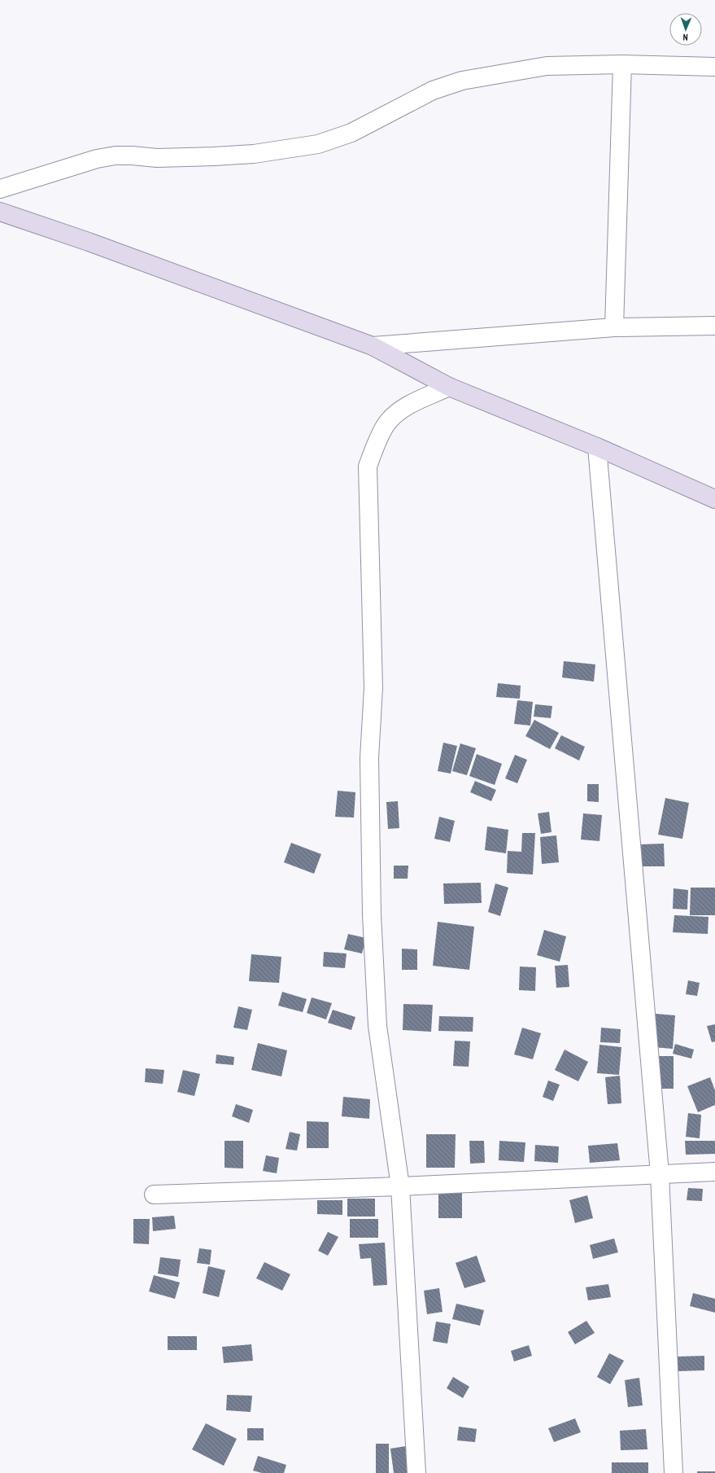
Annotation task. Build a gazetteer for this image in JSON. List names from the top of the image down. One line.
{"north":"bottom"}
